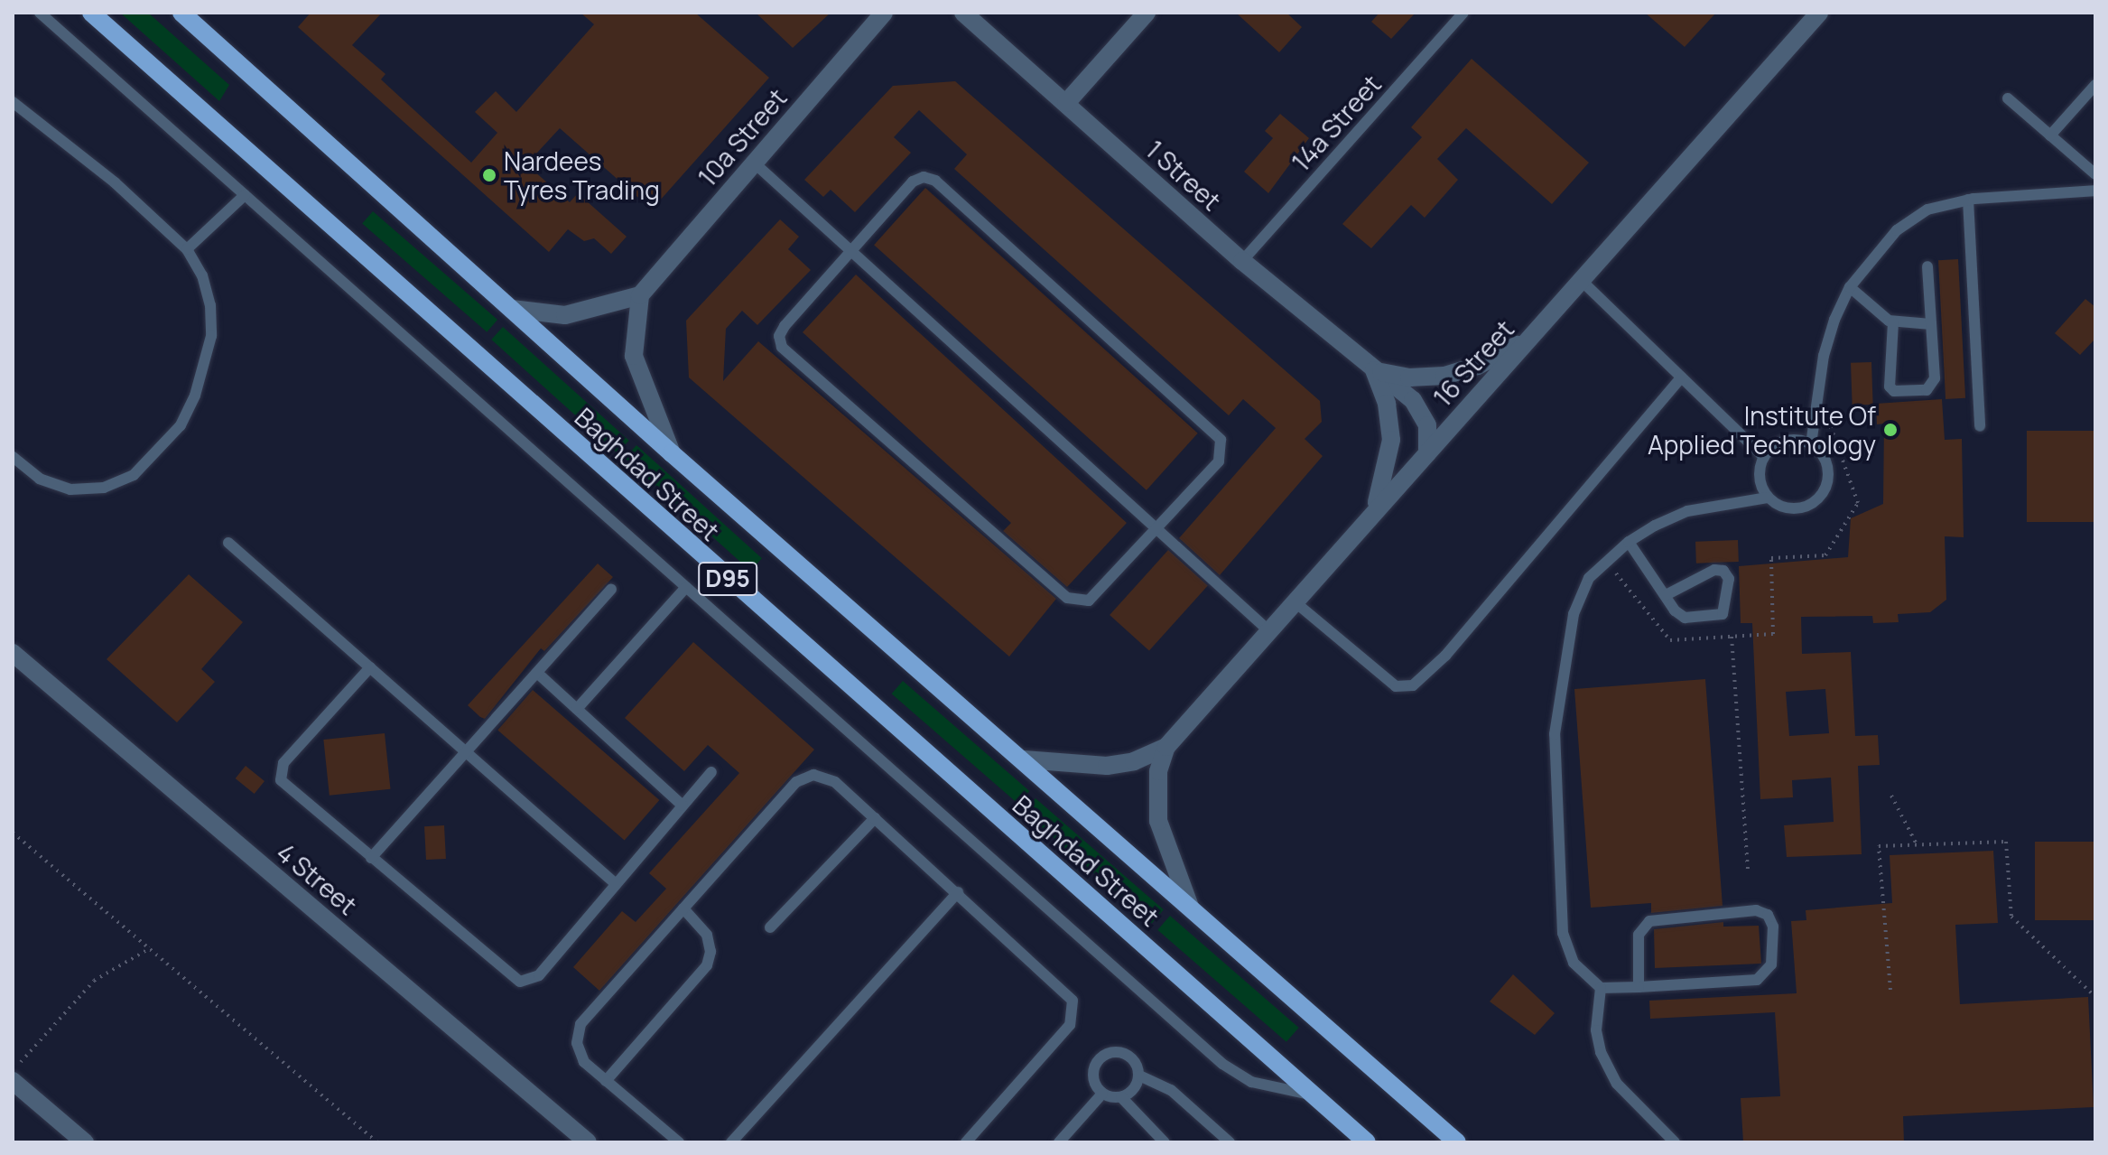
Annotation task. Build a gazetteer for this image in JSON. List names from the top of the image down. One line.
{"streets":{"main road":["Baghdad Street","D95"],"street":["10a Street","1 Street","16 Street","4 Street"],"lane":["14a Street"]},"crossings":[["14a Street","1 Street"],["1 Street","16 Street"],["16 Street","Baghdad Street"]],"places":["Nardees Tyres Trading","Institute Of Applied Technology"]}
